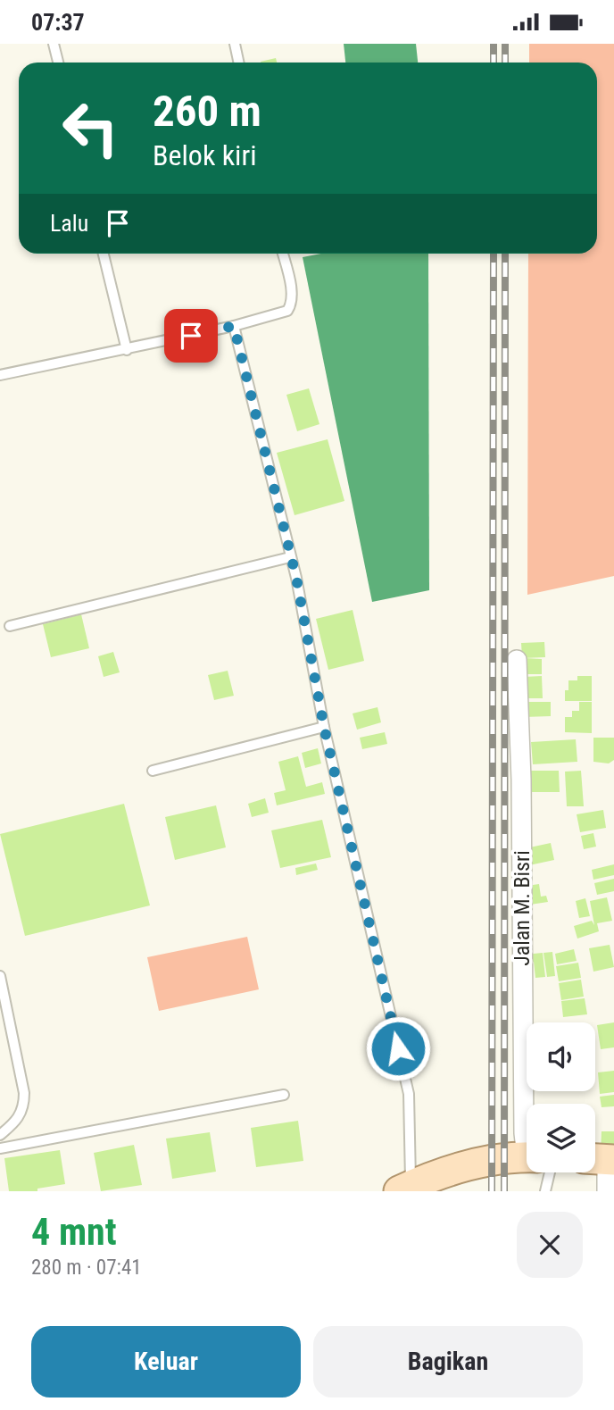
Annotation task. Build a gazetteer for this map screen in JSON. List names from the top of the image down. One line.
{"streets":{"street":["Jalan M. Bisri"]},"page":{"status":"07:37","turn":["260 m","Belok kiri"],"then":"Lalu","heading":["4 mnt","280 m · 07:41"],"buttons":["Keluar","Bagikan"]}}
